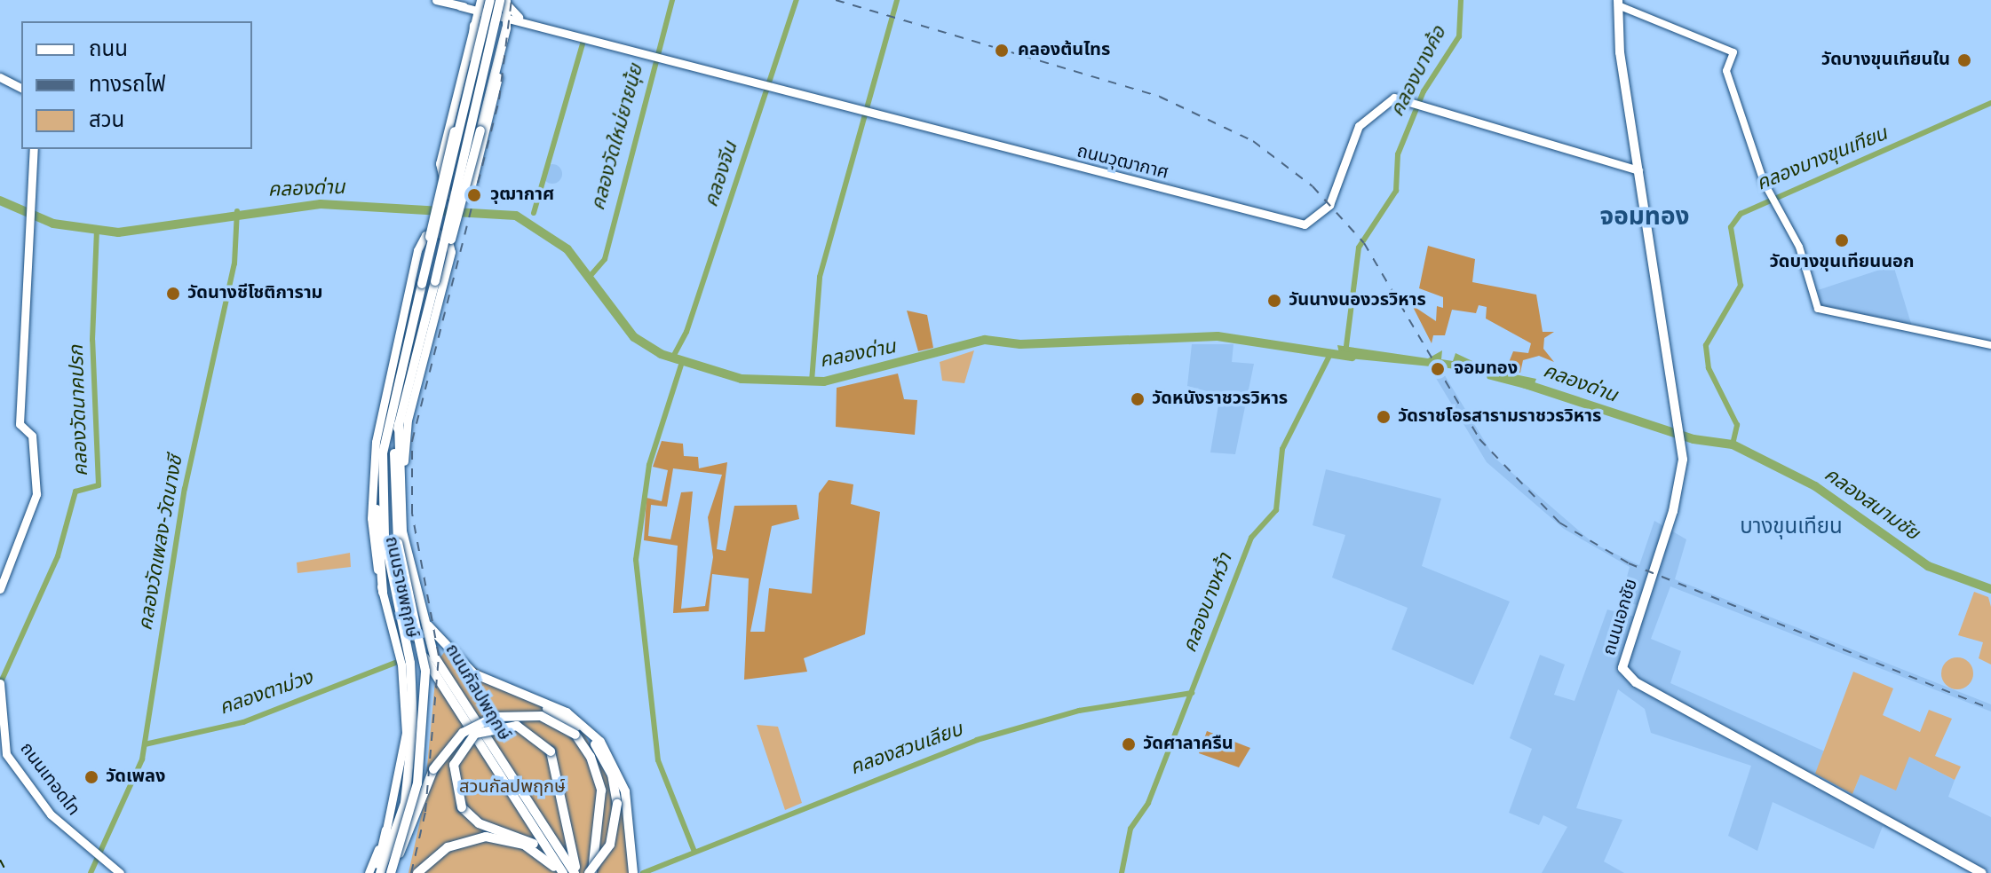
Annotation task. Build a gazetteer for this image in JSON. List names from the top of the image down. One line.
{"streets":{"main road":["ถนนวุฒากาศ","ถนนราชพฤกษ์","ถนนเอกชัย","ถนนกัลปพฤกษ์","ถนนเทอดไท"]},"crossings":[["ถนนวุฒากาศ","ถนนเอกชัย"],["ถนนราชพฤกษ์","ถนนกัลปพฤกษ์"]],"districts":["จอมทอง","บางขุนเทียน"],"water":["คลองบางค้อ","คลองวัดใหม่ยายนุ้ย","คลองบางขุนเทียน","คลองจีน","คลองด่าน","คลองวัดนาคปรก","คลองสนามชัย","คลองวัดเพลง-วัดนางชี","คลองบางหว้า","คลองตาม่วง","คลองสวนเลียบ"],"parks":["สวนกัลปพฤกษ์"],"places":["คลองต้นไทร","วัดบางขุนเทียนใน","วุฒากาศ","วัดบางขุนเทียนนอก","วัดนางชีโชติการาม","วันนางนองวรวิหาร","จอมทอง","วัดหนังราชวรวิหาร","วัดราชโอรสารามราชวรวิหาร","วัดศาลาครืน","วัดเพลง"],"legend":["ถนน","ทางรถไฟ","สวน"]}
